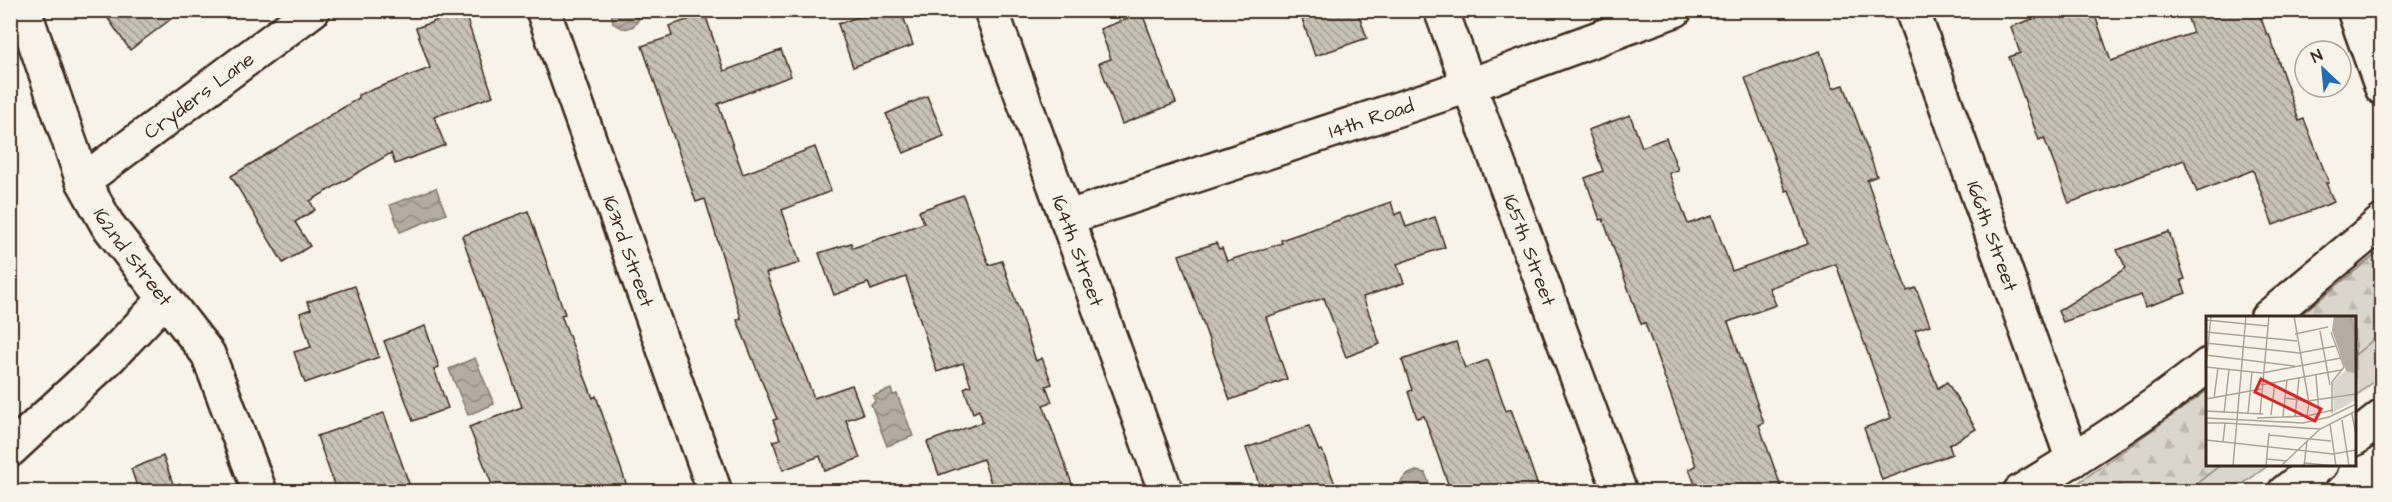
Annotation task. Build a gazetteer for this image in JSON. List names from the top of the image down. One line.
{"streets":{"main road":["Cryders Lane","14th Road","166th Street","163rd Street","164th Street","165th Street","162nd Street"]},"crossings":[["Cryders Lane","162nd Street"],["14th Road","164th Street"],["14th Road","165th Street"]],"north":"top left"}
